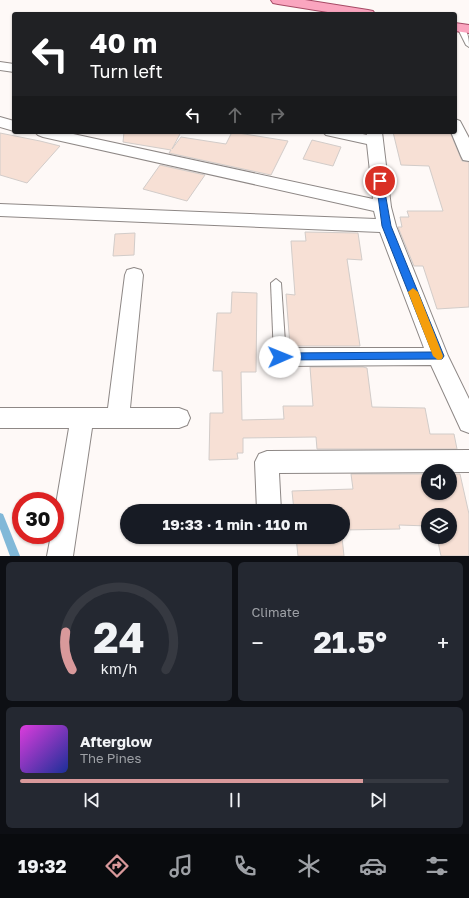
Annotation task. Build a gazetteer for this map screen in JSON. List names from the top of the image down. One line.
{"page":{"turn":["40 m","Turn left"],"limit":"30","trip":"19:33 · 1 min · 110 m","tile":"Climate","heat":["−","21.5°","+"],"song":["Afterglow","The Pines"],"tabs":"19:32","gauge":["24","km/h"]}}
